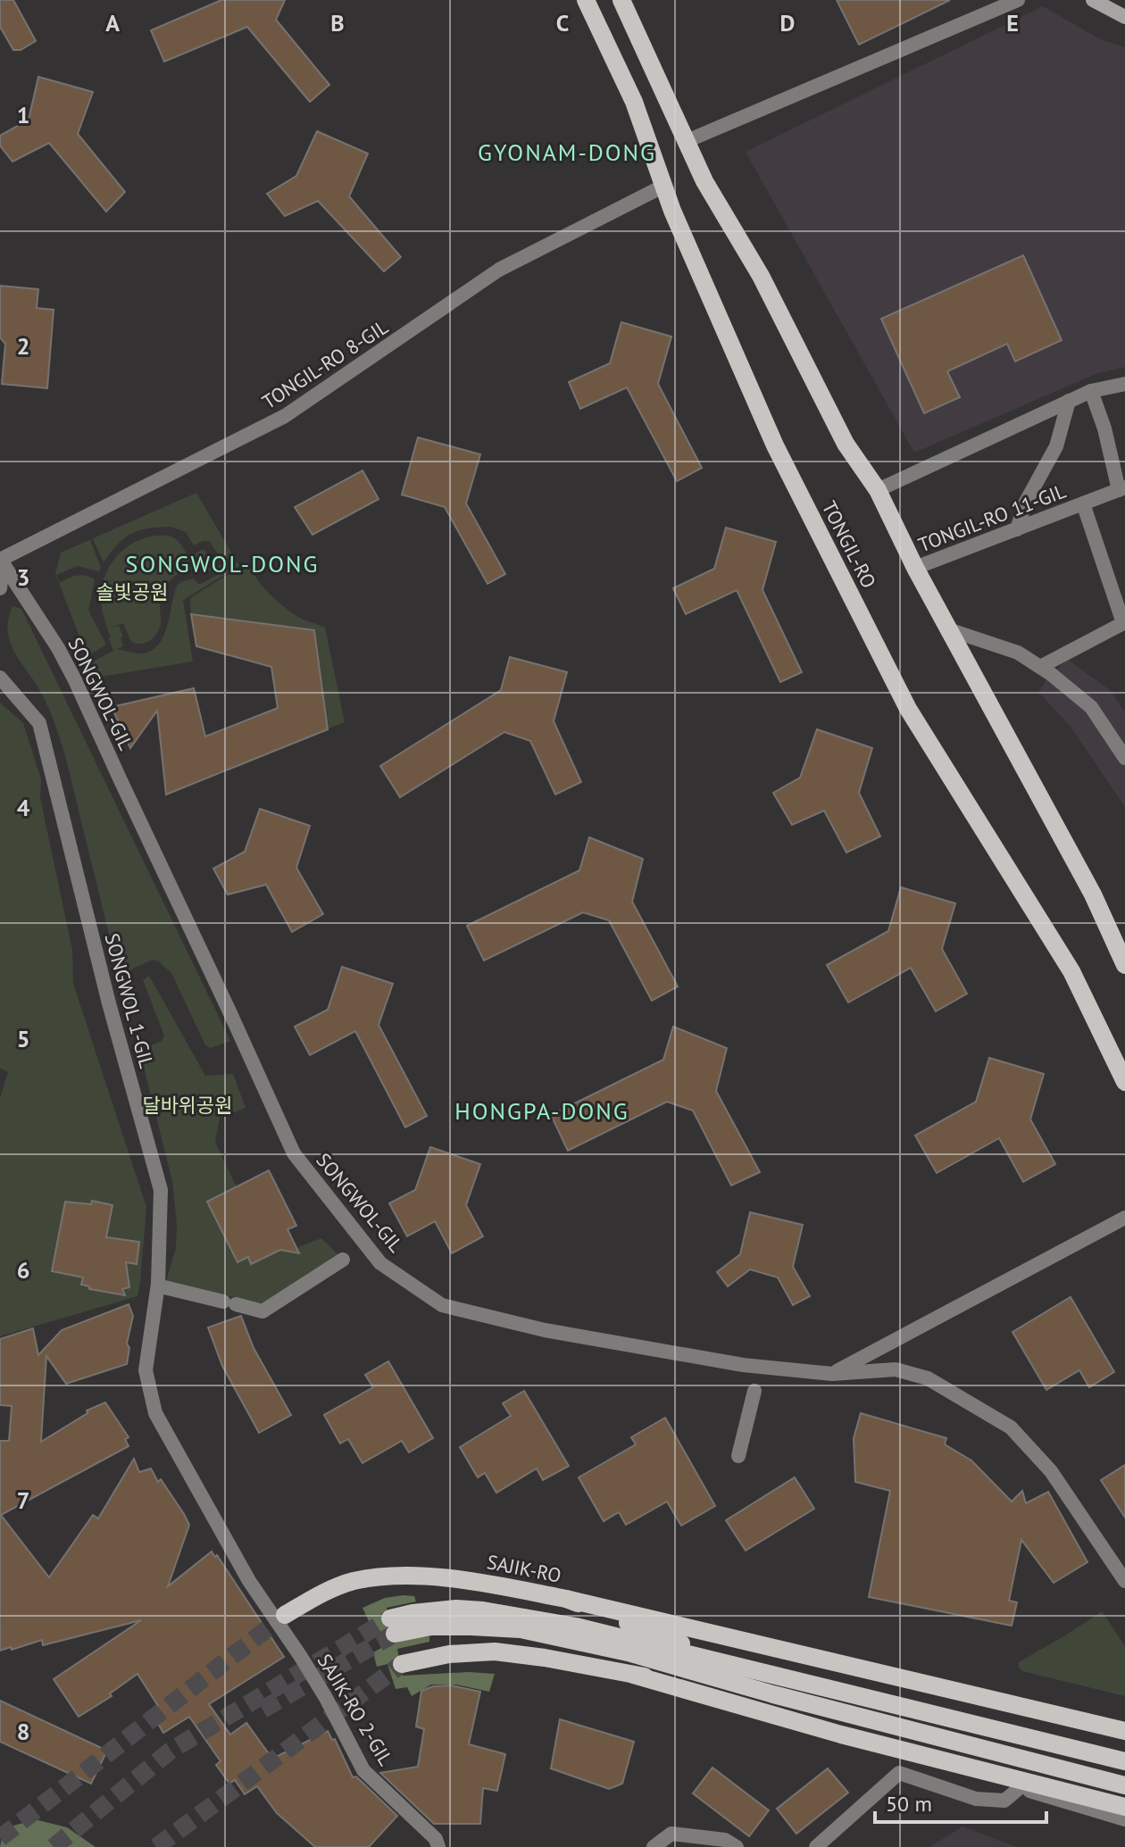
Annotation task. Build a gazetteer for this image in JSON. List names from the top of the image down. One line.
{"streets":{"main road":["TONGIL-RO","SAJIK-RO"],"street":["TONGIL-RO 8-GIL","TONGIL-RO 11-GIL","SONGWOL-GIL","SONGWOL 1-GIL","SAJIK-RO 2-GIL"]},"crossings":[["TONGIL-RO 8-GIL","TONGIL-RO"],["TONGIL-RO 8-GIL","SONGWOL-GIL"],["SONGWOL 1-GIL","SAJIK-RO 2-GIL"]],"districts":["GYONAM-DONG","SONGWOL-DONG","HONGPA-DONG"],"parks":["솔빛공원","달바위공원"],"scale_bar":"50 m","grid":{"columns":["A","B","C","D","E"],"rows":["1","2","3","4","5","6","7","8"]}}
